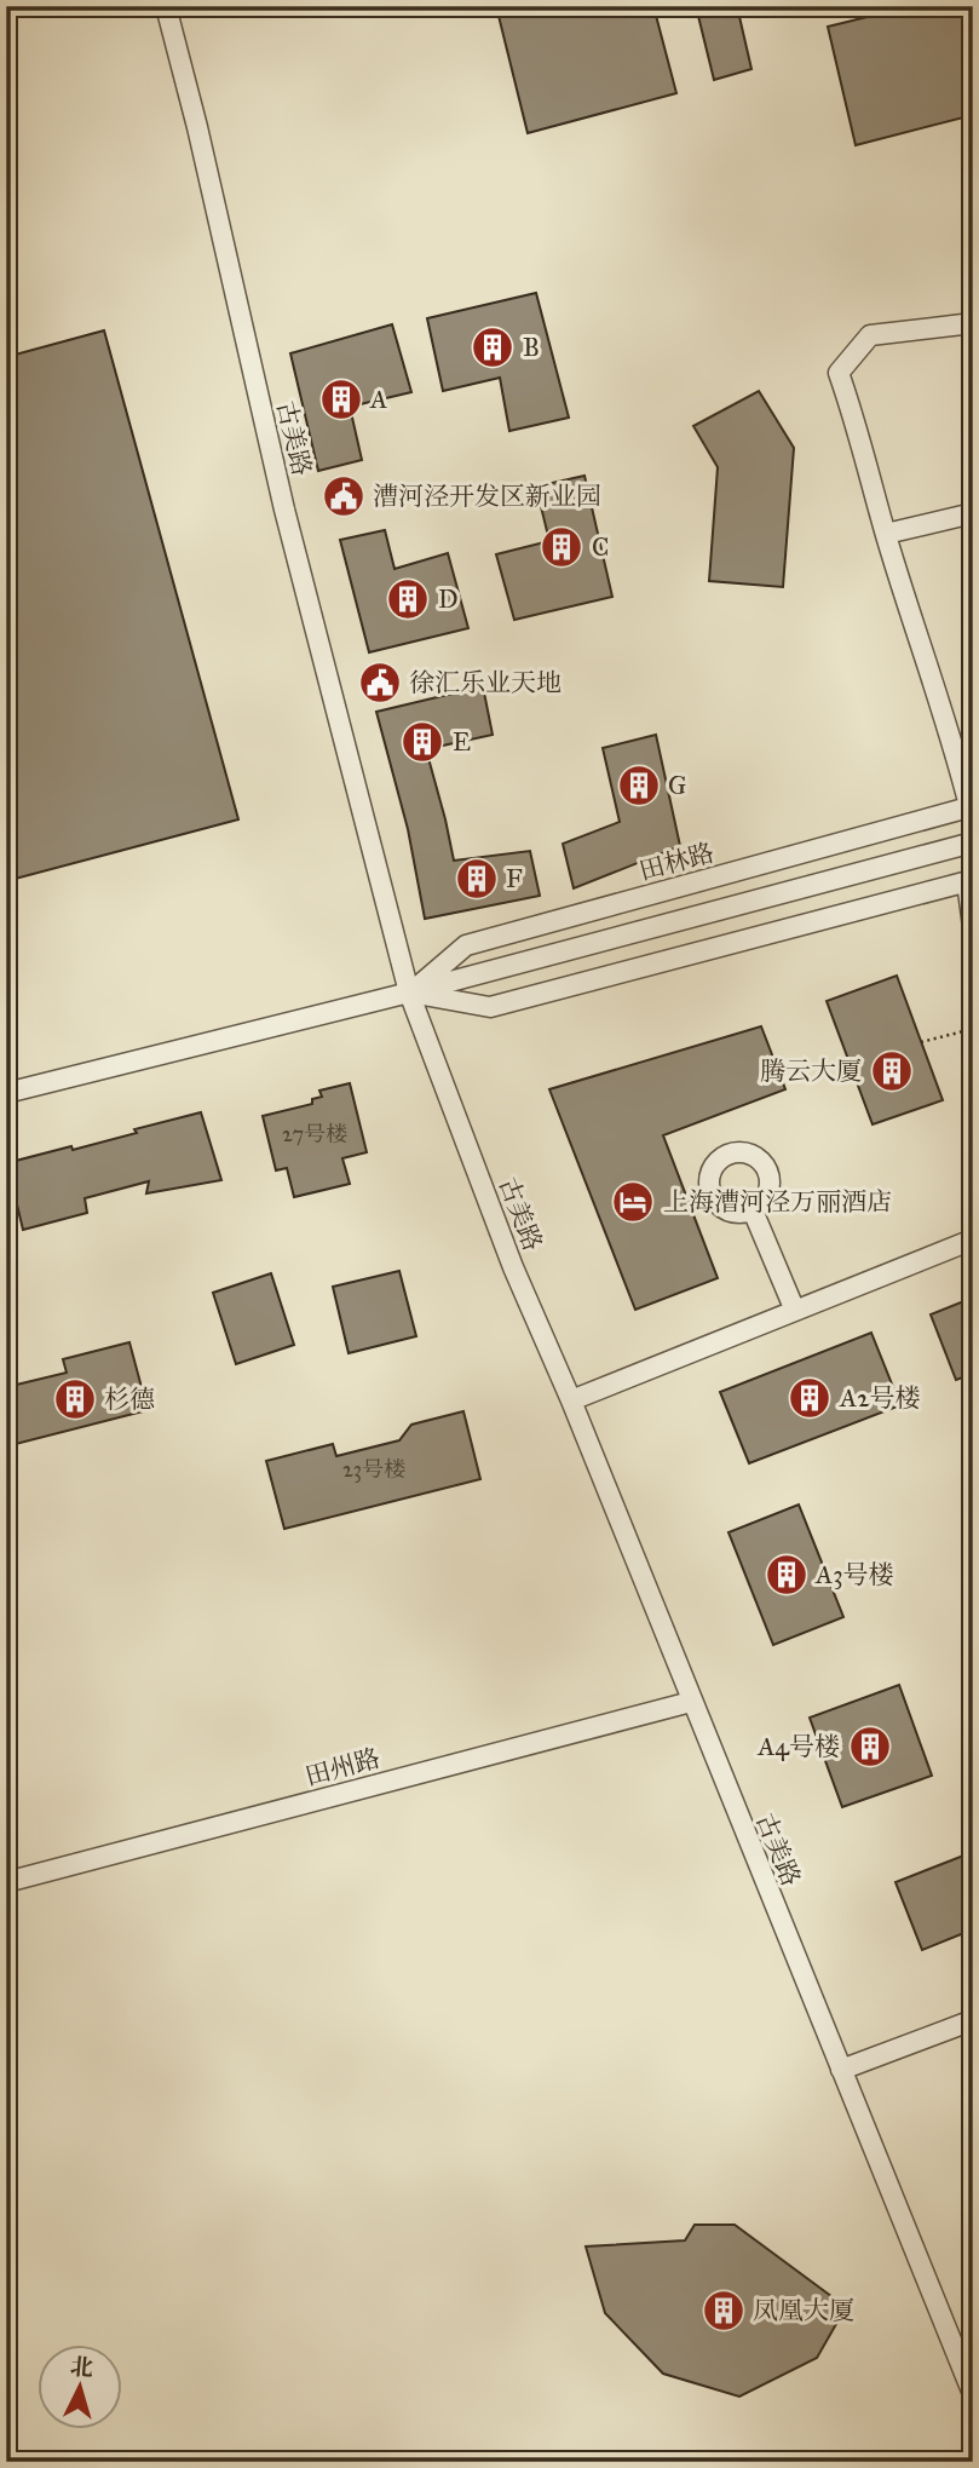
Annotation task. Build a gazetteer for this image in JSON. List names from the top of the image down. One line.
{"streets":{"street":["古美路","田林路","田州路"]},"crossings":[["古美路","田林路"],["古美路","田州路"]],"places":{"building":["B","A","C","D","E","G","F","腾云大厦","A2号楼","杉德","A3号楼","A4号楼","凤凰大厦"],"public building":["漕河泾开发区新业园","徐汇乐业天地"],"hotel":["上海漕河泾万丽酒店"]},"house_numbers":["27号楼","23号楼"],"north":"top"}
